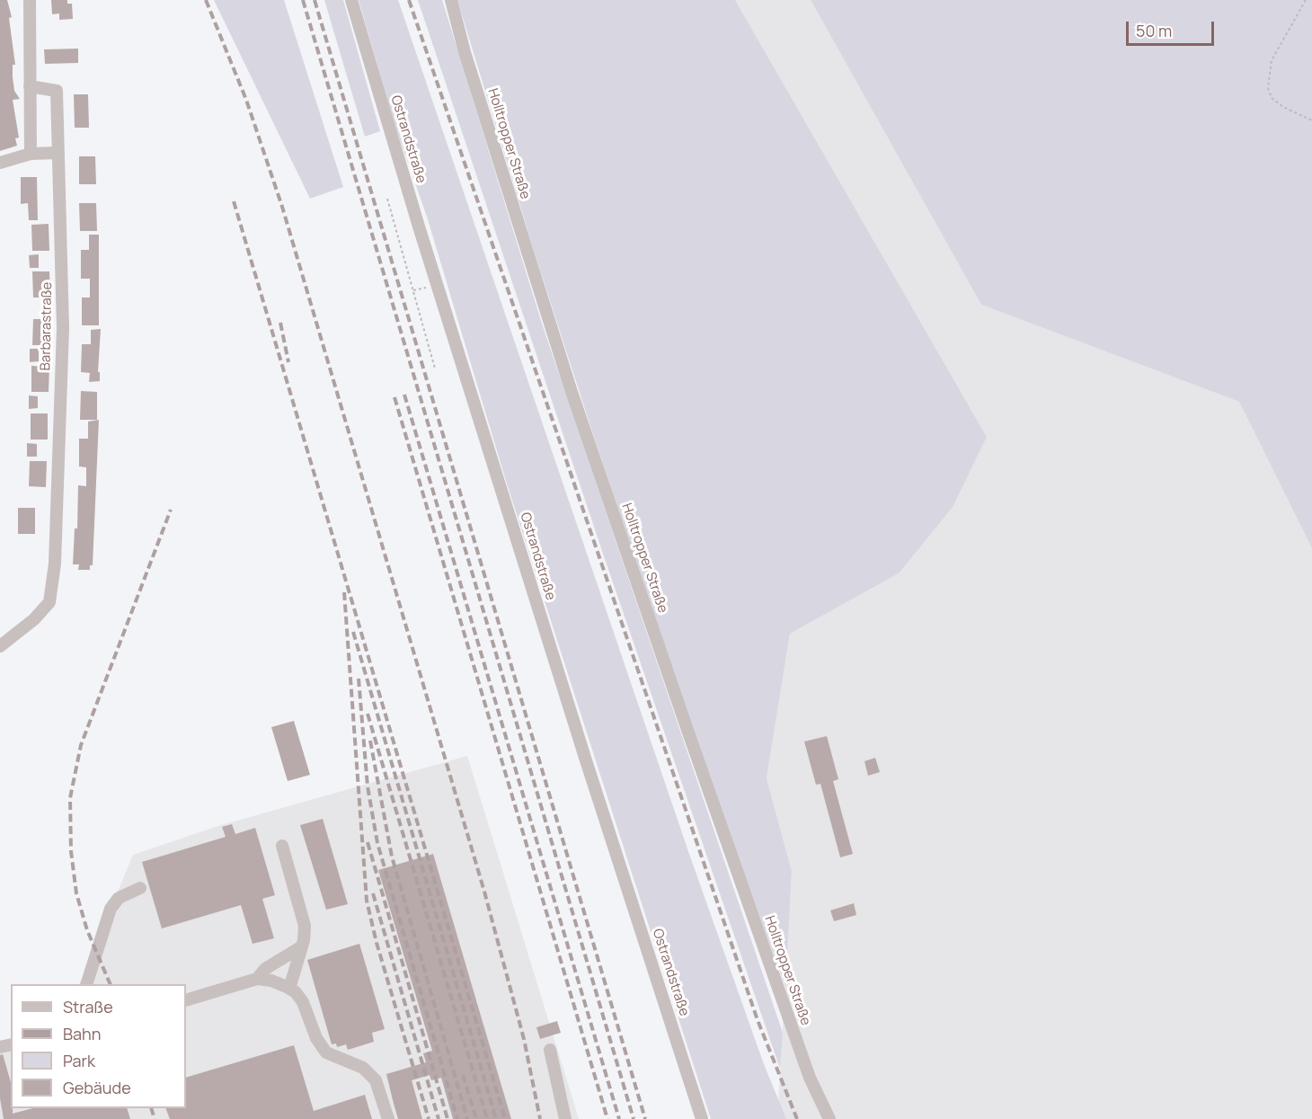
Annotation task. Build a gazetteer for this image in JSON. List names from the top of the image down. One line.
{"streets":{"street":["Ostrandstraße","Holltropper Straße","Barbarastraße"]},"legend":["Straße","Bahn","Park","Gebäude"],"scale_bar":"50 m"}
